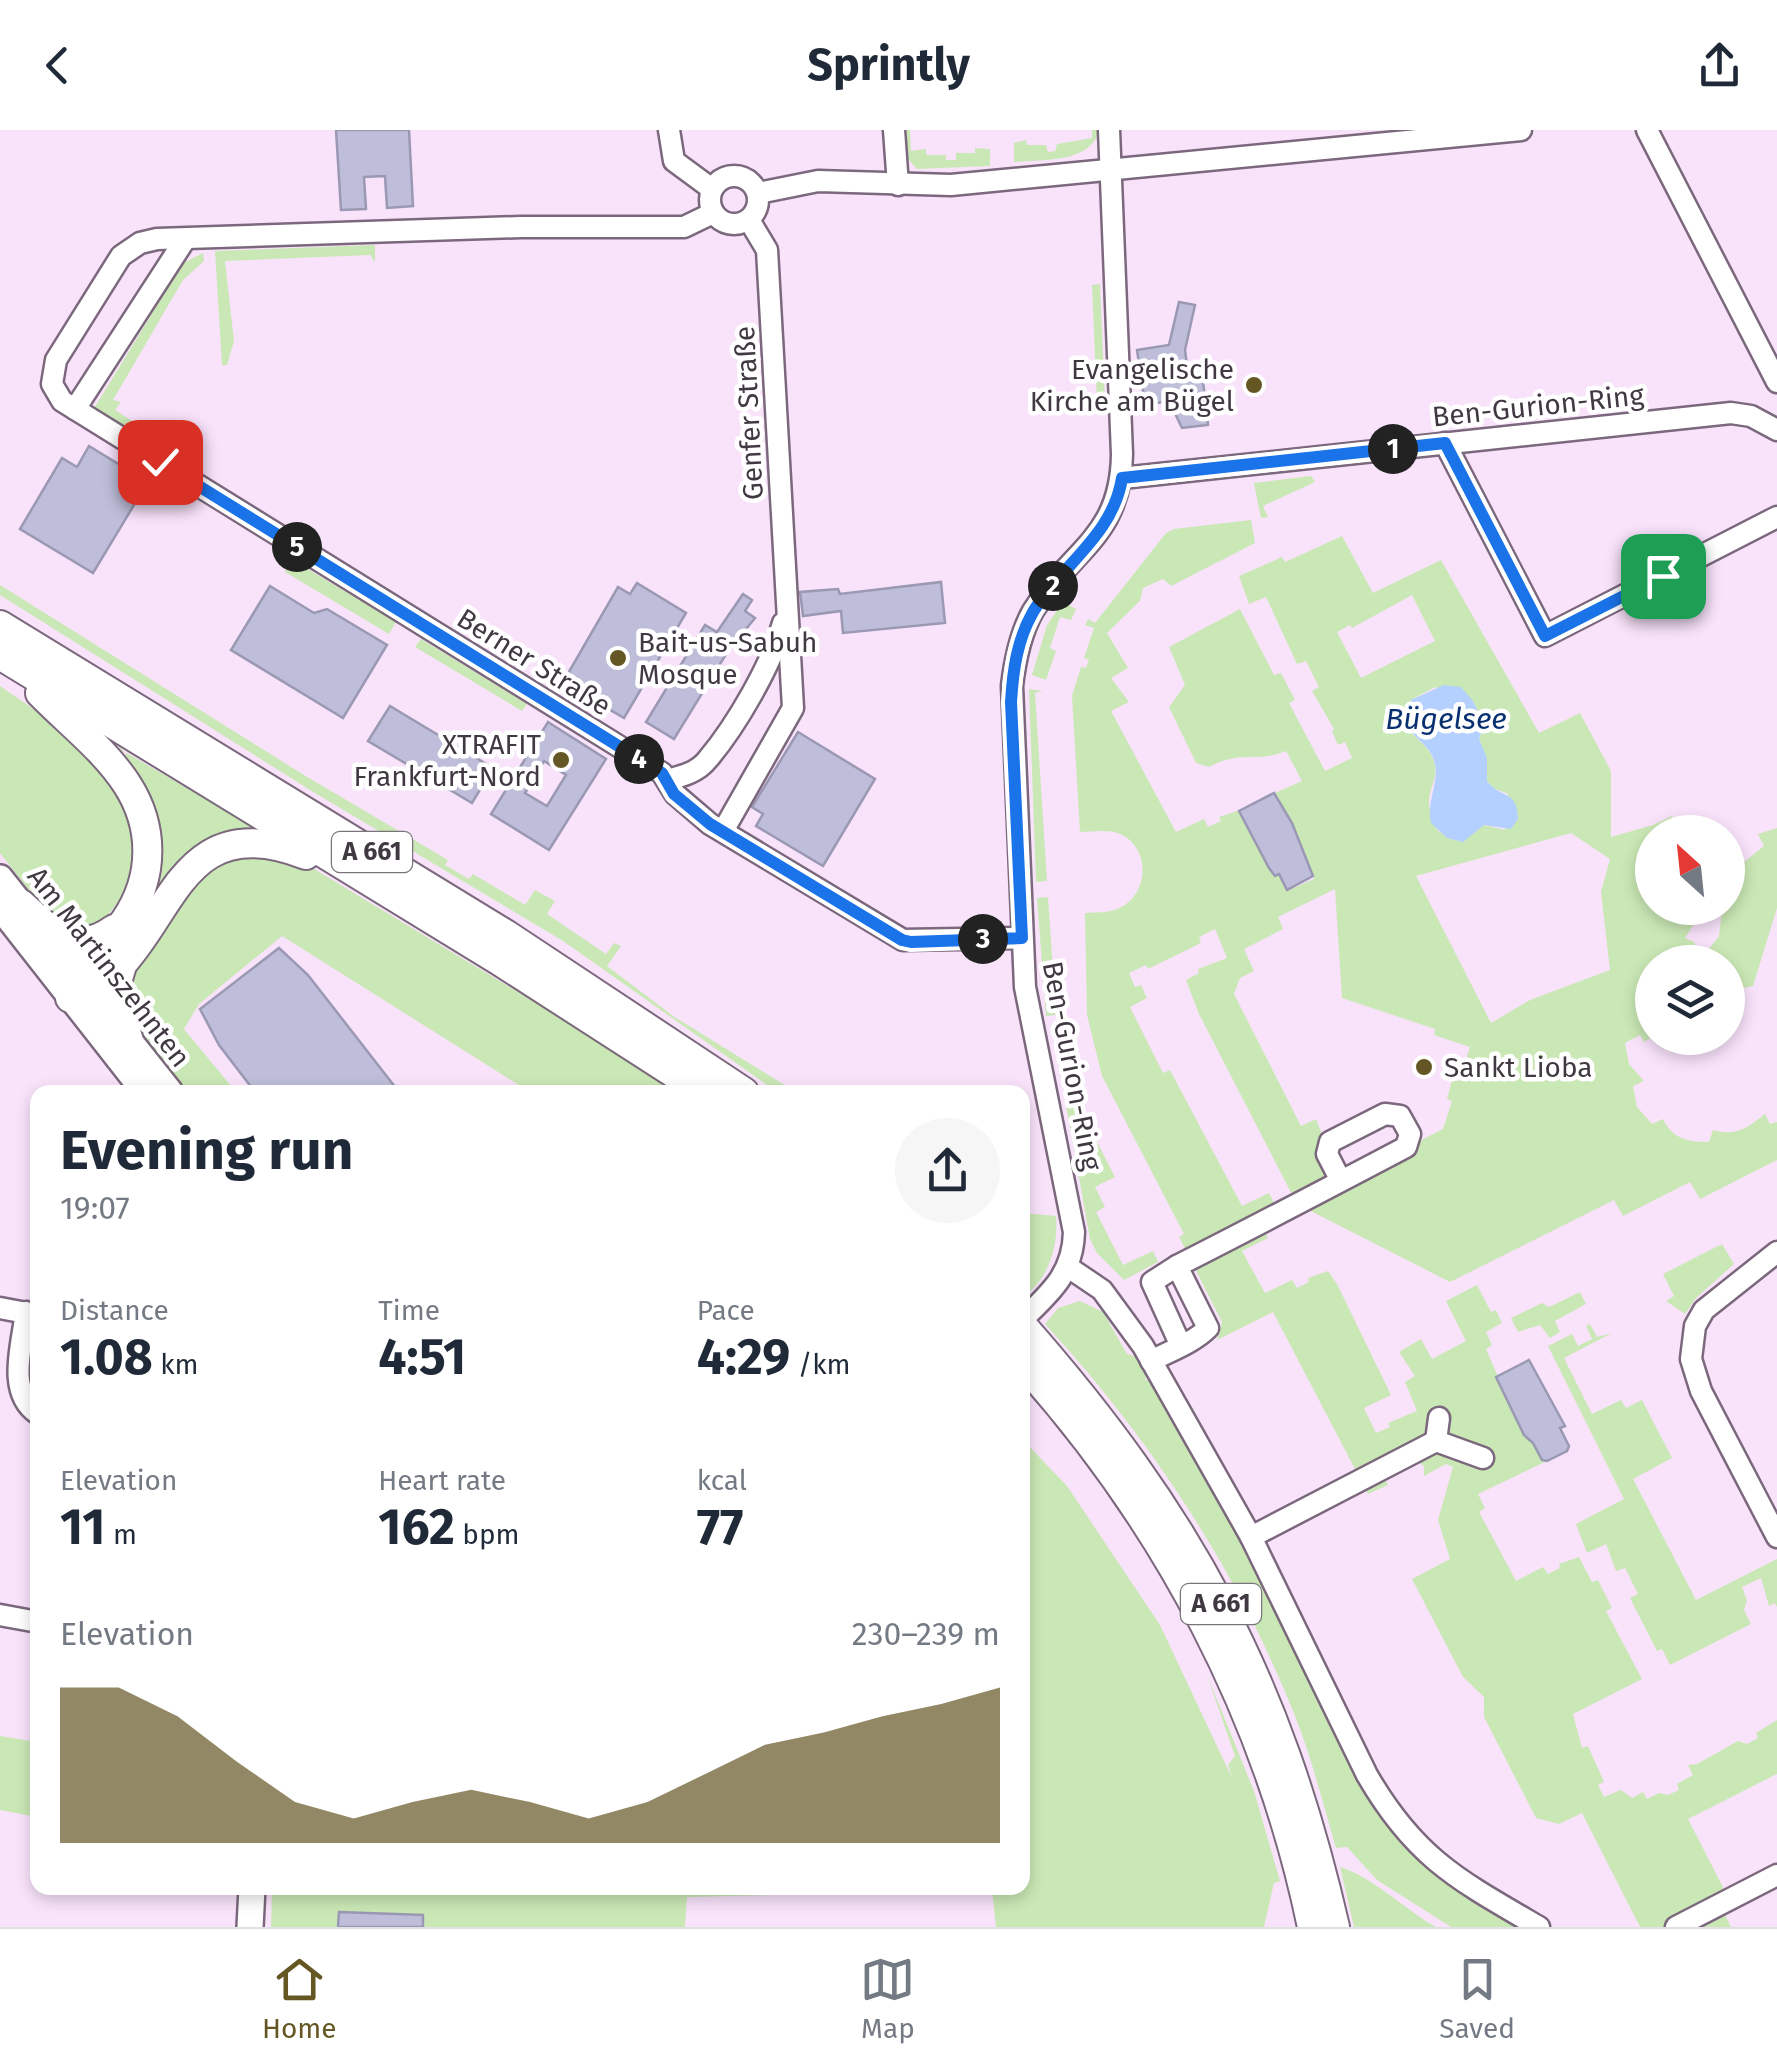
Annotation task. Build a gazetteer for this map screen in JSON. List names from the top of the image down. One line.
{"streets":{"highway":["A 661"],"main road":["Am Martinszehnten"],"street":["Ben-Gurion-Ring","Genfer Straße","Berner Straße"]},"crossings":[["Ben-Gurion-Ring","Berner Straße"],["Genfer Straße","Berner Straße"],["A 661","Am Martinszehnten"]],"water":["Bügelsee"],"places":["Evangelische Kirche am Bügel","Bait-us-Sabuh Mosque","XTRAFIT Frankfurt-Nord","Sankt Lioba"],"north":"top left","page":{"header":"Sprintly","pins":["1","5","2","4","3"],"heading":["Evening run","19:07"],"stats":[["Distance","1.08 km"],["Time","4:51"],["Pace","4:29 /km"],["Elevation","11 m"],["Heart rate","162 bpm"],["kcal","77"]],"chart":["Elevation","230–239 m"],"tabs":["Home","Map","Saved"]}}
